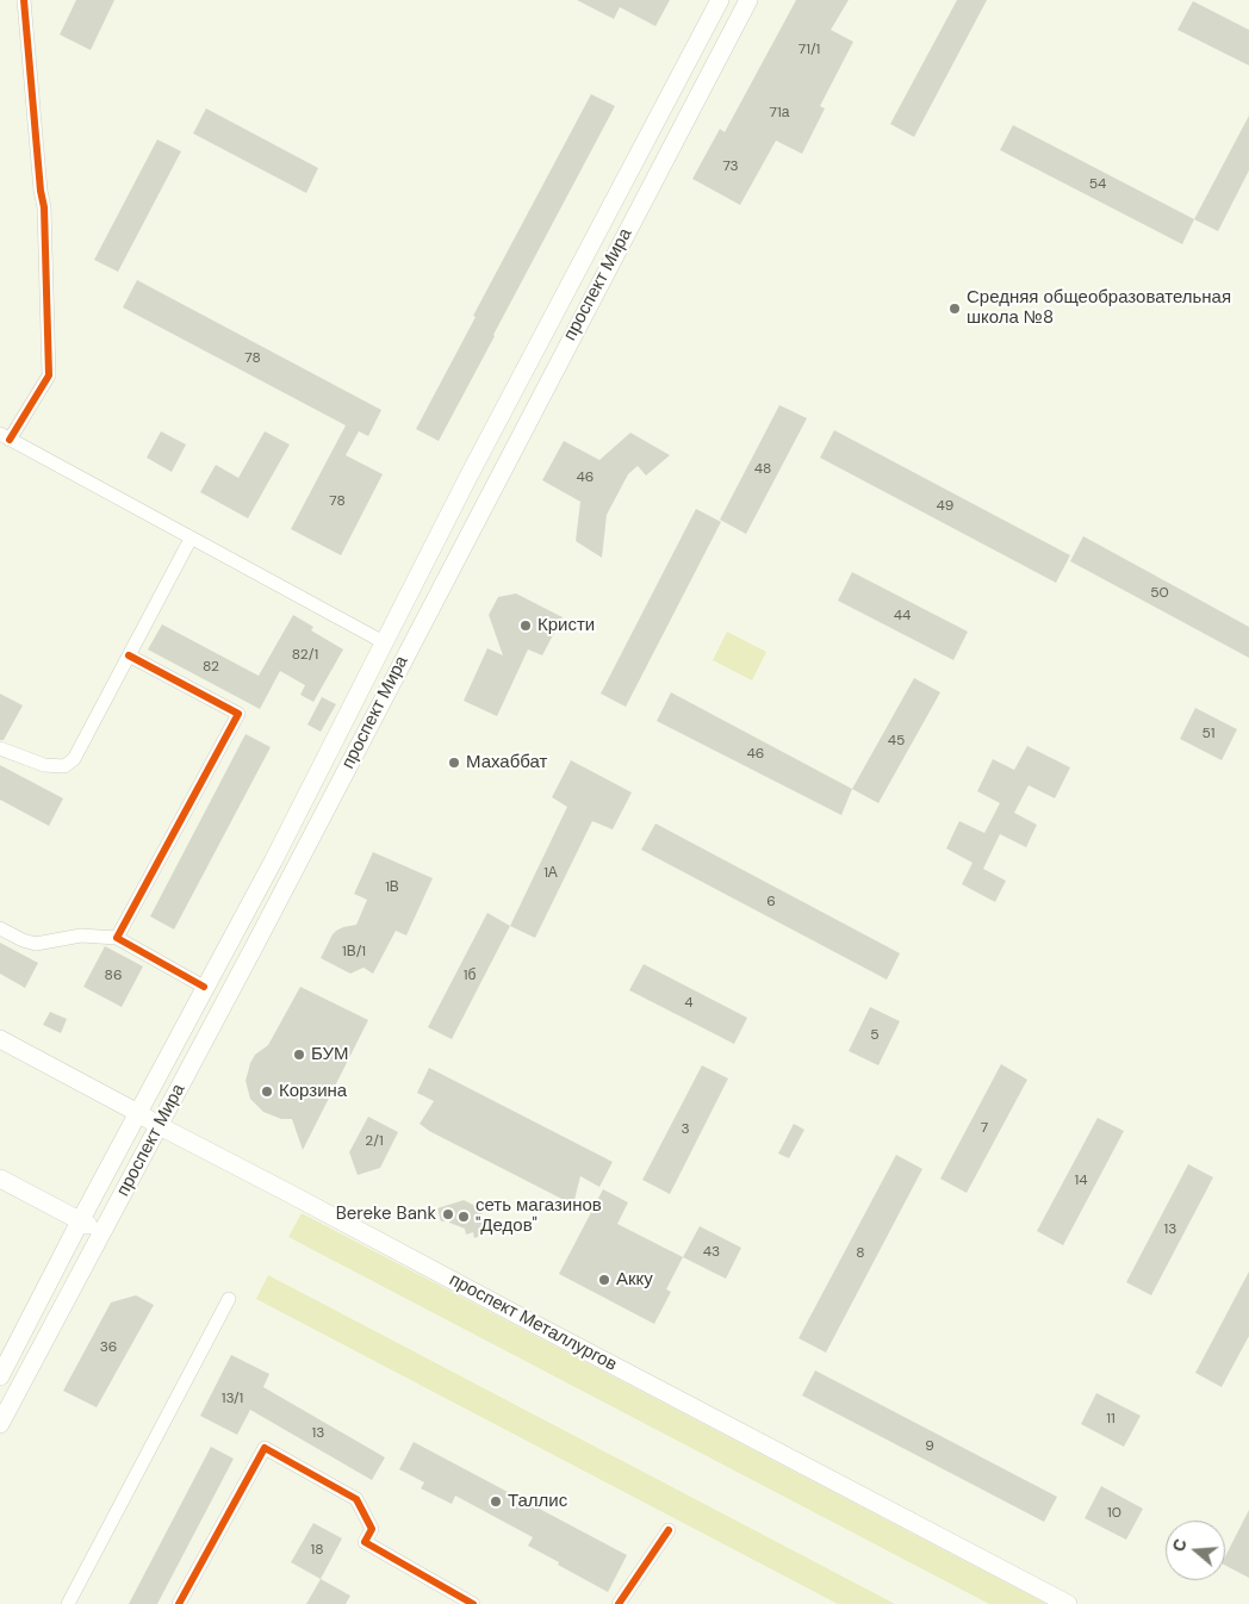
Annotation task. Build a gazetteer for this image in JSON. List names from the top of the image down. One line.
{"streets":{"main road":["проспект Мира","проспект Металлургов"]},"crossings":[["проспект Мира","проспект Металлургов"]],"places":["Средняя общеобразовательная школа №8","Кристи","Махаббат","БУМ","Корзина","Bereke Bank","сеть магазинов \"Дедов\"","Акку","Таллис"],"house_numbers":["71/1","71а","73","54","78","48","46","78","49","50","44","82/1","82","51","45","46","1А","1В","6","1В/1","86","1б","4","5","7","3","2/1","14","13","43","8","36","13/1","11","13","9","10","18"],"north":"left"}
